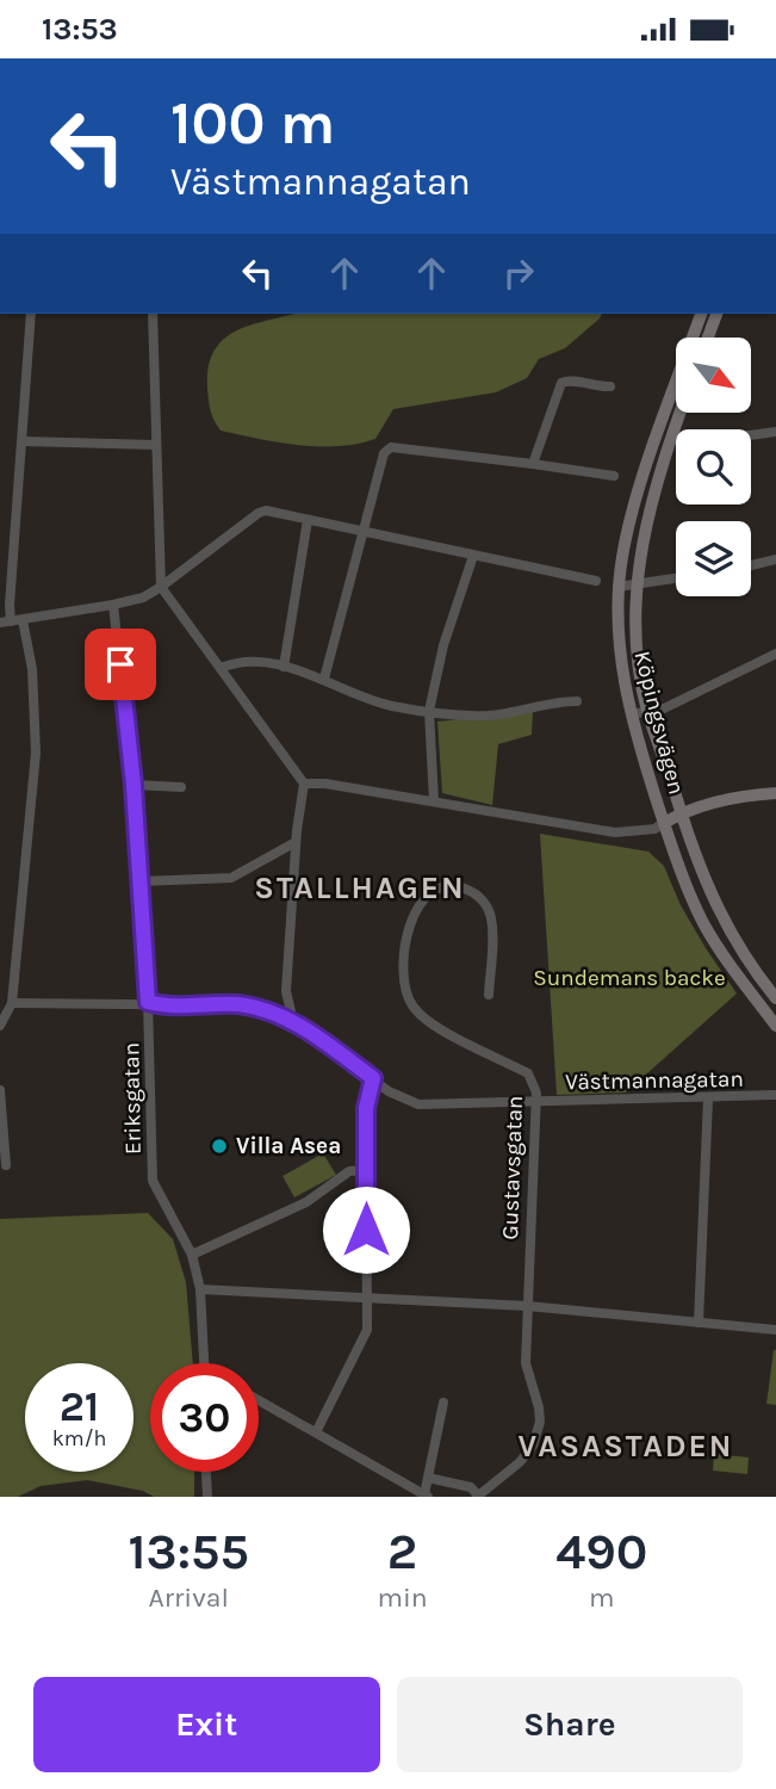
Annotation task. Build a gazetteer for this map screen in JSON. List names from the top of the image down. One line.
{"streets":{"main road":["Köpingsvägen"],"street":["Västmannagatan","Eriksgatan","Gustavsgatan"]},"crossings":[["Västmannagatan","Eriksgatan"],["Västmannagatan","Gustavsgatan"]],"districts":["STALLHAGEN","VASASTADEN"],"parks":["Sundemans backe"],"places":["Villa Asea"],"north":"bottom right","page":{"status":"13:53","turn":["100 m","Västmannagatan"],"speed":"21 km/h","limit":"30","eta":["13:55","Arrival","2","min","490","m"],"buttons":["Exit","Share"]}}
